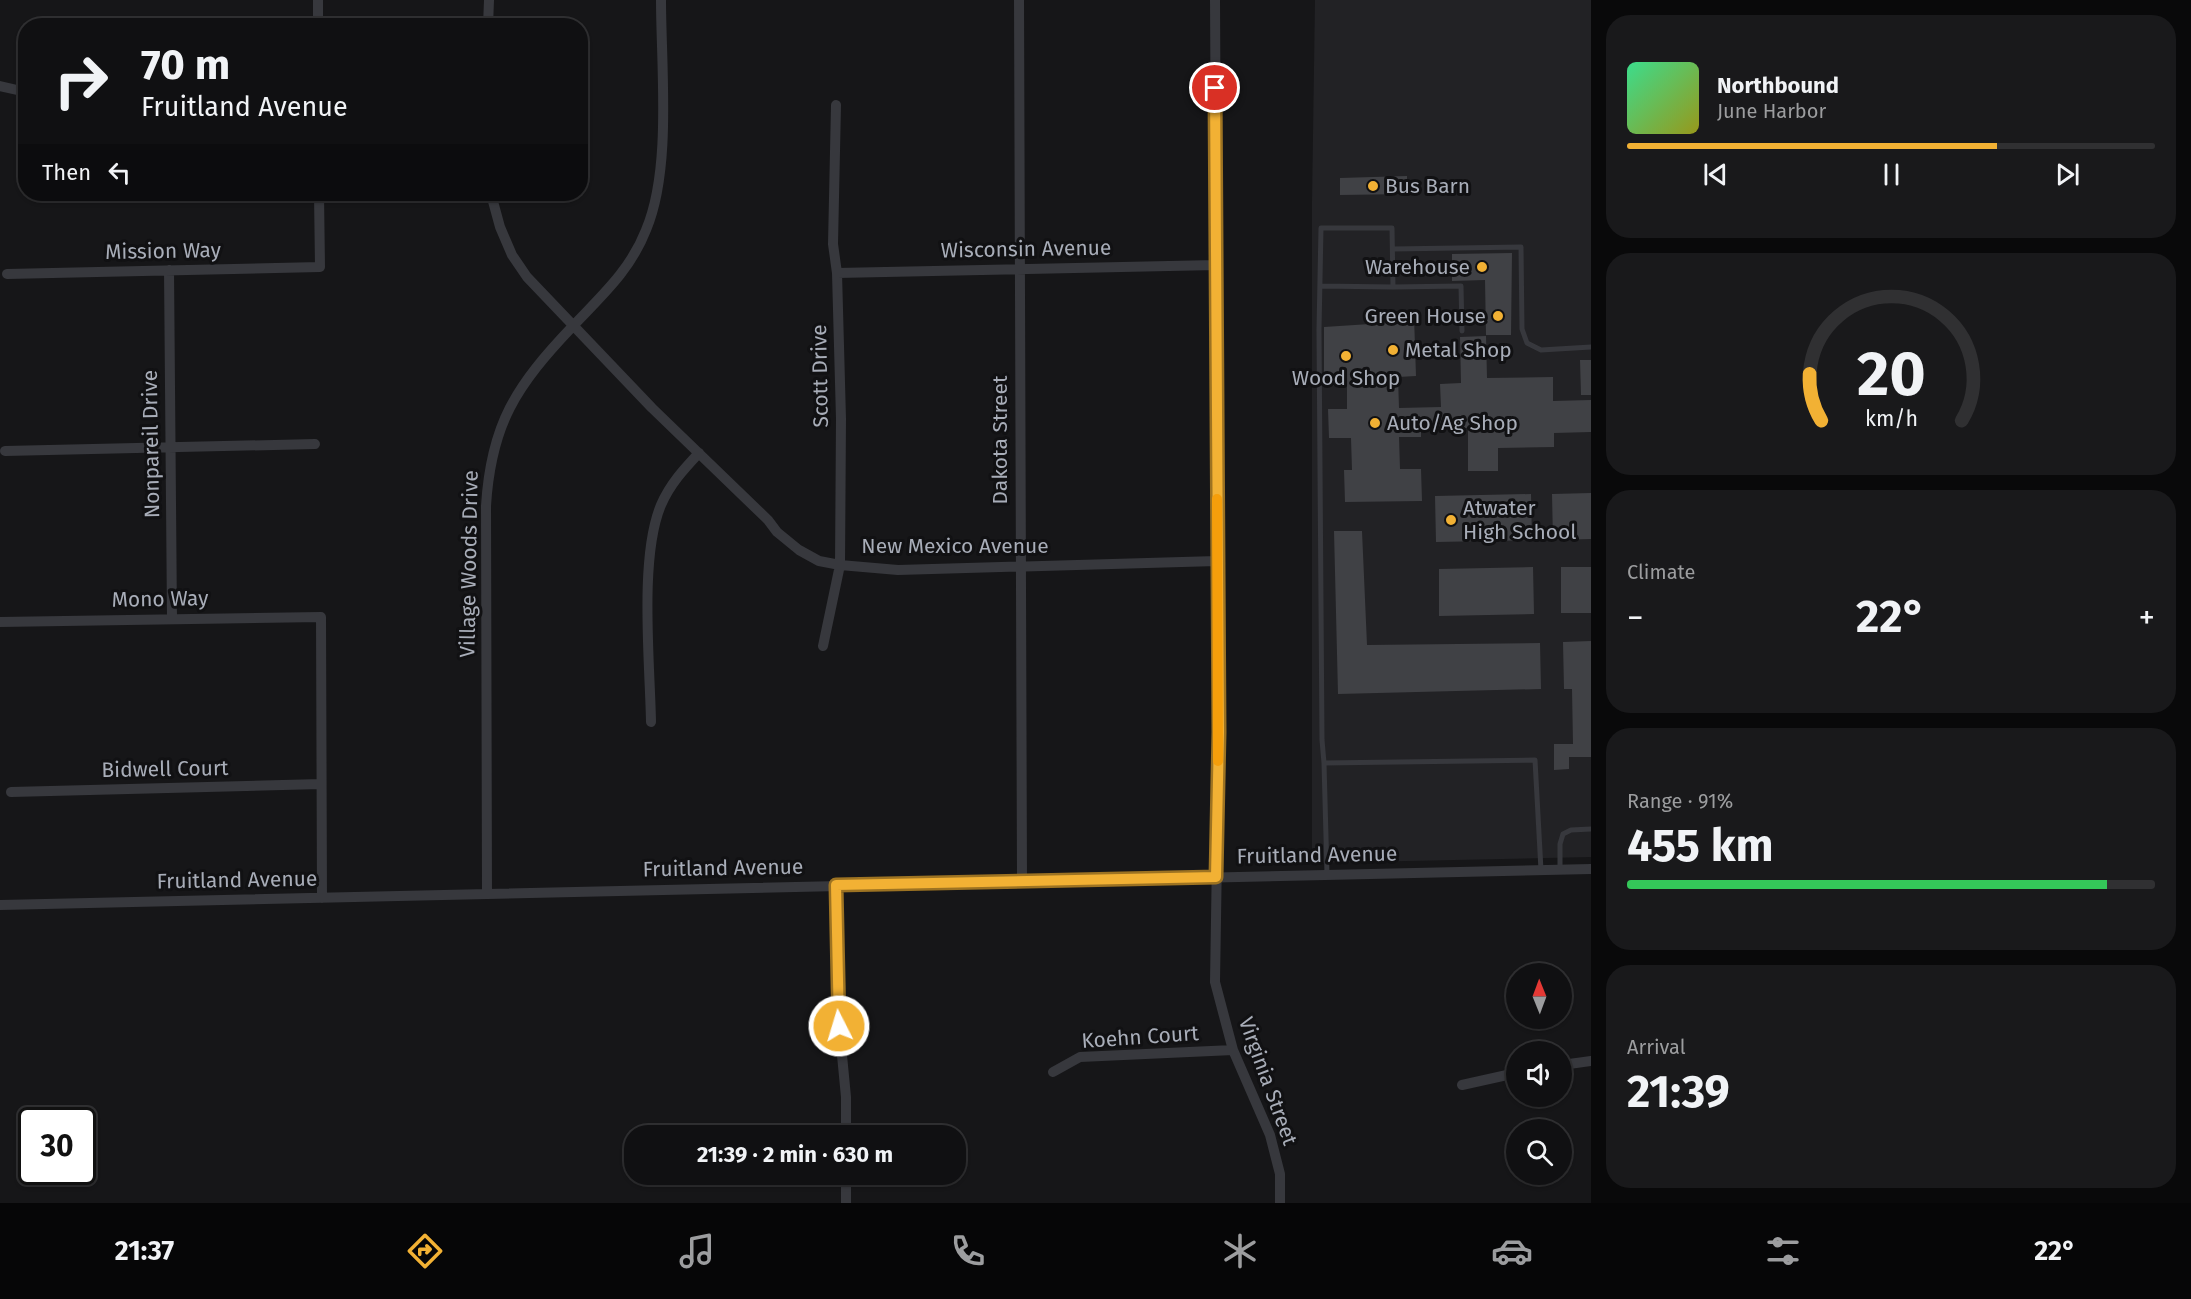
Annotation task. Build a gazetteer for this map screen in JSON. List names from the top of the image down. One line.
{"streets":{"street":["Wisconsin Avenue","Mission Way","Scott Drive","Dakota Street","Nonpareil Drive","New Mexico Avenue","Village Woods Drive","Mono Way","Bidwell Court","Fruitland Avenue","Koehn Court","Virginia Street"]},"crossings":[["Wisconsin Avenue","Scott Drive"],["Wisconsin Avenue","Dakota Street"],["Wisconsin Avenue","Virginia Street"],["Mission Way","Nonpareil Drive"],["Scott Drive","New Mexico Avenue"],["Dakota Street","New Mexico Avenue"],["Dakota Street","Fruitland Avenue"],["Nonpareil Drive","Mono Way"],["New Mexico Avenue","Village Woods Drive"],["New Mexico Avenue","Virginia Street"],["Village Woods Drive","Fruitland Avenue"],["Mono Way","Bidwell Court"],["Fruitland Avenue","Virginia Street"],["Koehn Court","Virginia Street"]],"places":["Bus Barn","Warehouse","Green House","Metal Shop","Wood Shop","Auto/Ag Shop","Atwater High School"],"north":"top","page":{"turn":["70 m","Fruitland Avenue"],"song":["Northbound","June Harbor"],"then":"Then","tile":["Climate",["Range · 91%","455 km"],["Arrival","21:39"]],"heat":["−","22°","+"],"limit":"30","trip":"21:39 · 2 min · 630 m","tabs":["21:37","22°"],"gauge":["20","km/h"]}}
